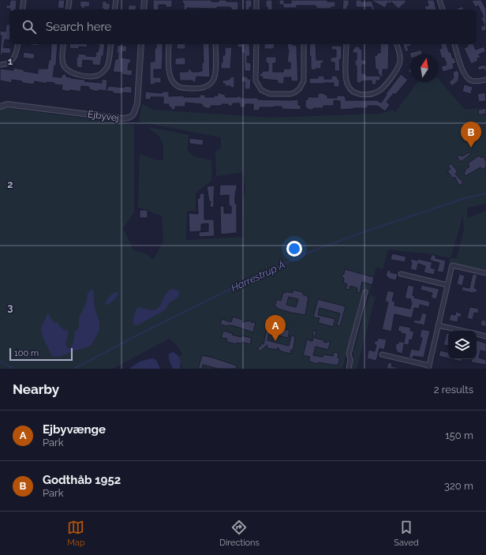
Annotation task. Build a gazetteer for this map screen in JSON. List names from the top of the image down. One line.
{"streets":{"street":["Ejbyvej"]},"water":["Harrestrup Å"],"scale_bar":"100 m","north":"top","page":{"search":"Search here","pins":["B","A"],"scale":"100 m","heading":["Nearby","2 results"],"list":[{"mark":"A","name":"Ejbyvænge","note":"Park","value":"150 m"},{"mark":"B","name":"Godthåb 1952","note":"Park","value":"320 m"}],"nav":["Map","Directions","Saved"]},"grid":{"rows":["1","2","3"]}}
